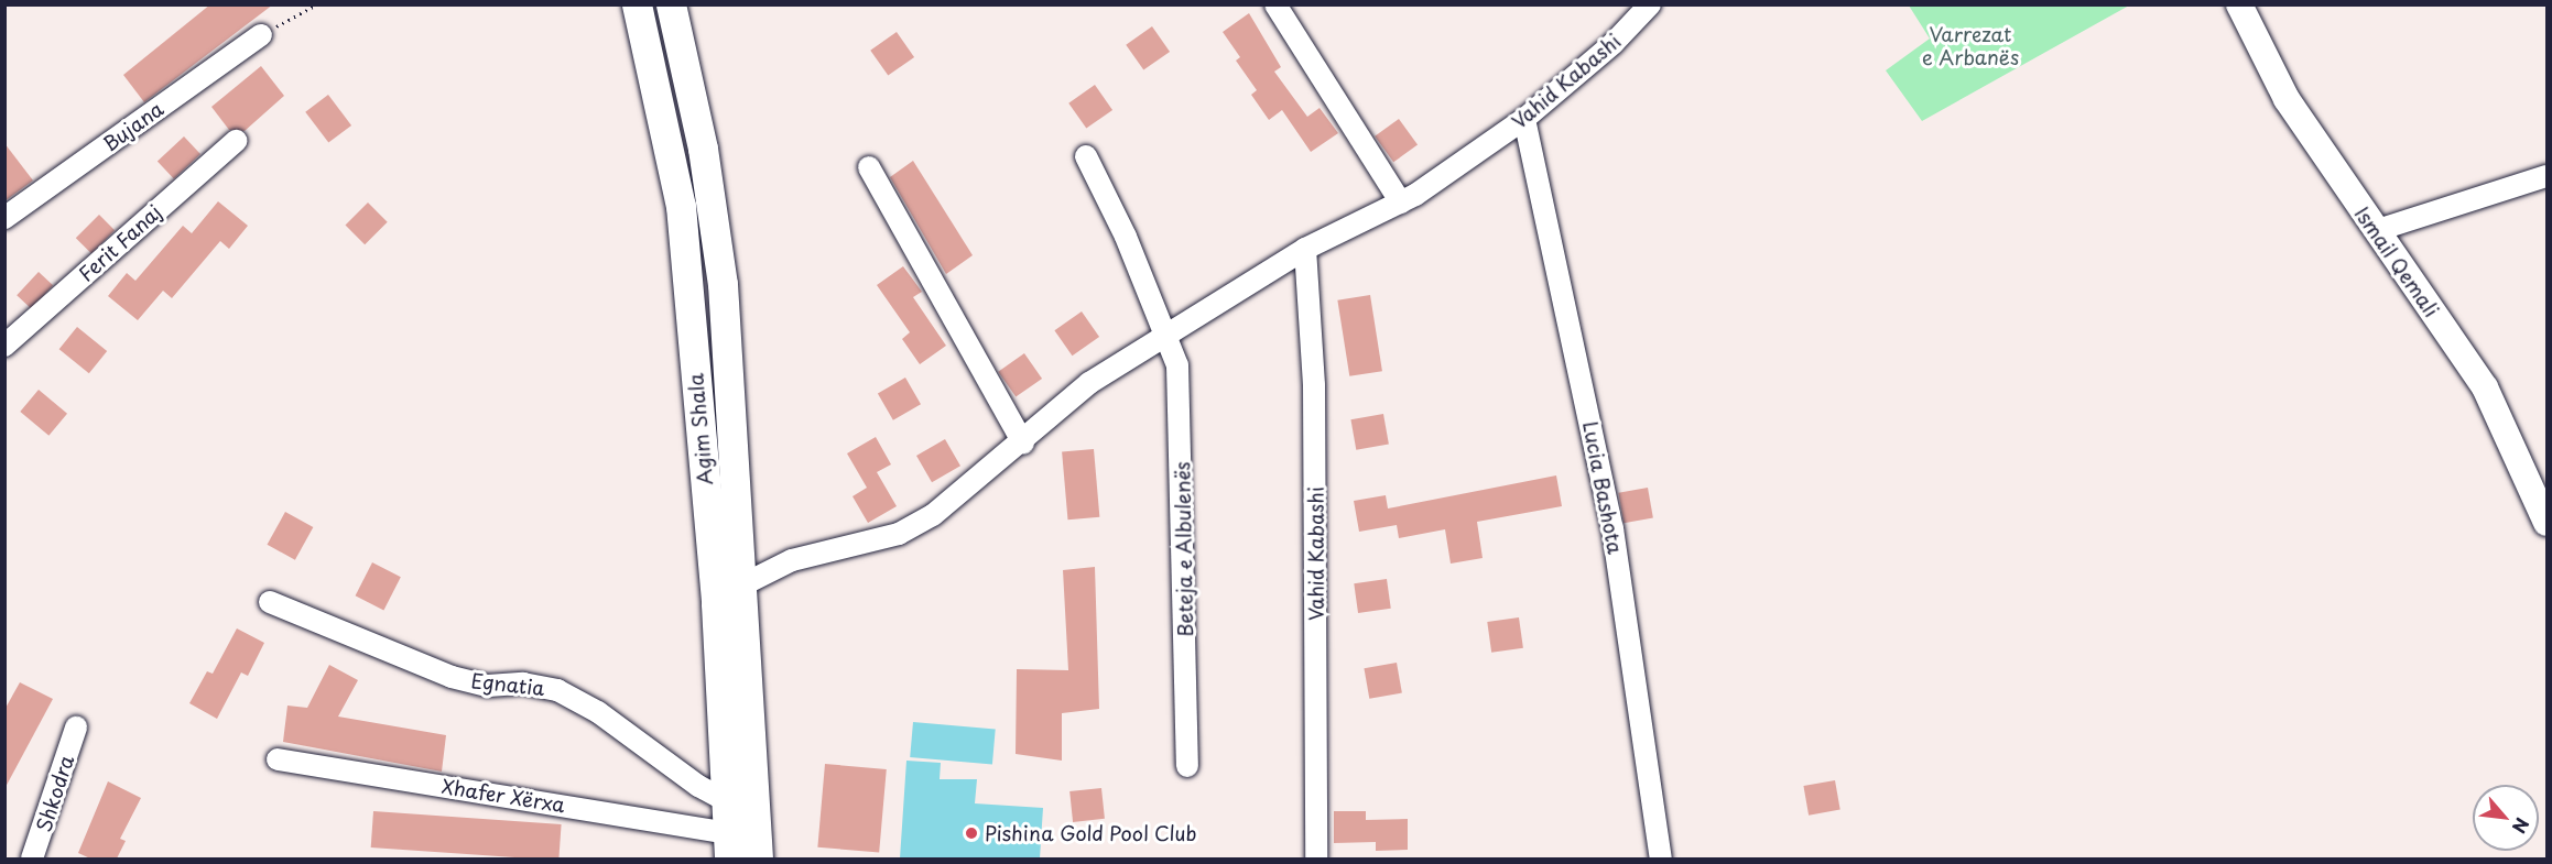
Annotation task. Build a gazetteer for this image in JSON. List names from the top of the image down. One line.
{"streets":{"main road":["Agim Shala"],"street":["Vahid Kabashi","Bujana","Ferit Fanaj","Ismail Qemali","Lucia Bashota","Beteja e Albulenës","Egnatia","Shkodra","Xhafer Xërxa"]},"crossings":[["Vahid Kabashi","Agim Shala"],["Vahid Kabashi","Lucia Bashota"],["Vahid Kabashi","Beteja e Albulenës"],["Agim Shala","Egnatia"],["Agim Shala","Xhafer Xërxa"]],"parks":["Varrezat e Arbanës"],"places":["Pishina Gold Pool Club"],"north":"bottom right"}
